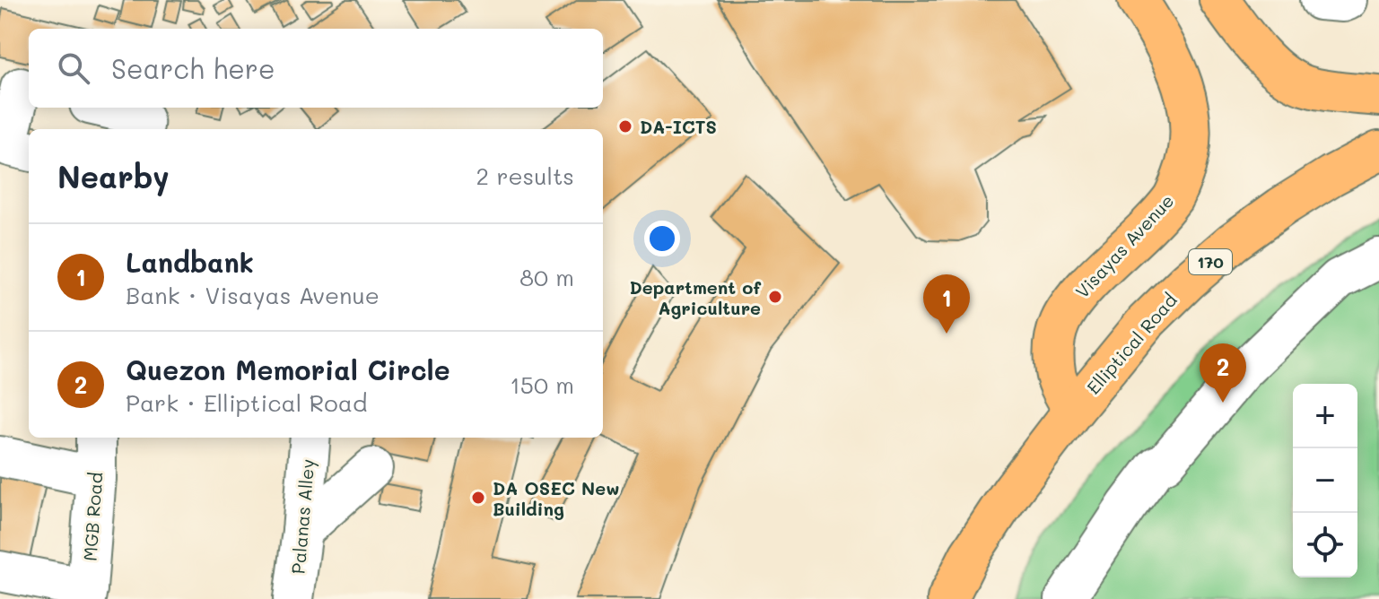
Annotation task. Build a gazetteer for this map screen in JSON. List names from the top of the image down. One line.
{"streets":{"main road":["Visayas Avenue","170","Elliptical Road"],"street":["MGB Road","Palanas Alley"]},"crossings":[["Visayas Avenue","Elliptical Road"]],"places":["DA-ICTS","Department of Agriculture","DA OSEC New Building"],"page":{"search":"Search here","heading":["Nearby","2 results"],"list":[{"mark":"1","name":"Landbank","note":"Bank · Visayas Avenue","value":"80 m"},{"mark":"2","name":"Quezon Memorial Circle","note":"Park · Elliptical Road","value":"150 m"}],"pins":["1","2"],"map_buttons":["+","−"]}}
